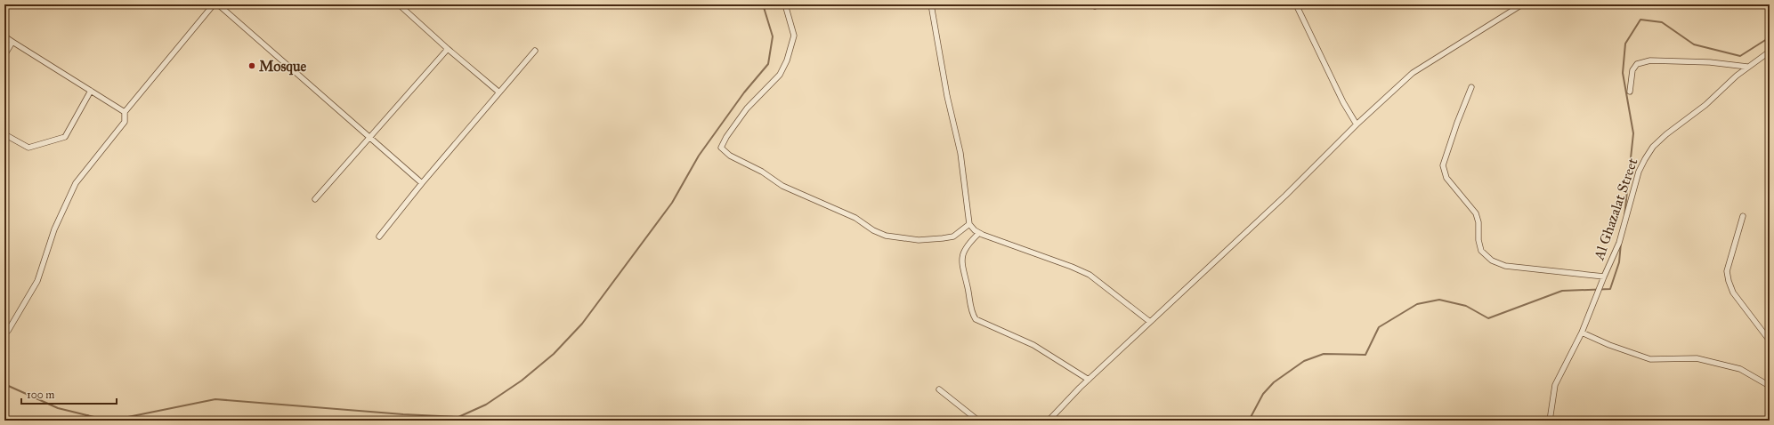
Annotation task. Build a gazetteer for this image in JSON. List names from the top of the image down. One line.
{"streets":{"street":["Al Ghazalat Street"]},"places":["Mosque"],"scale_bar":"100 m"}
